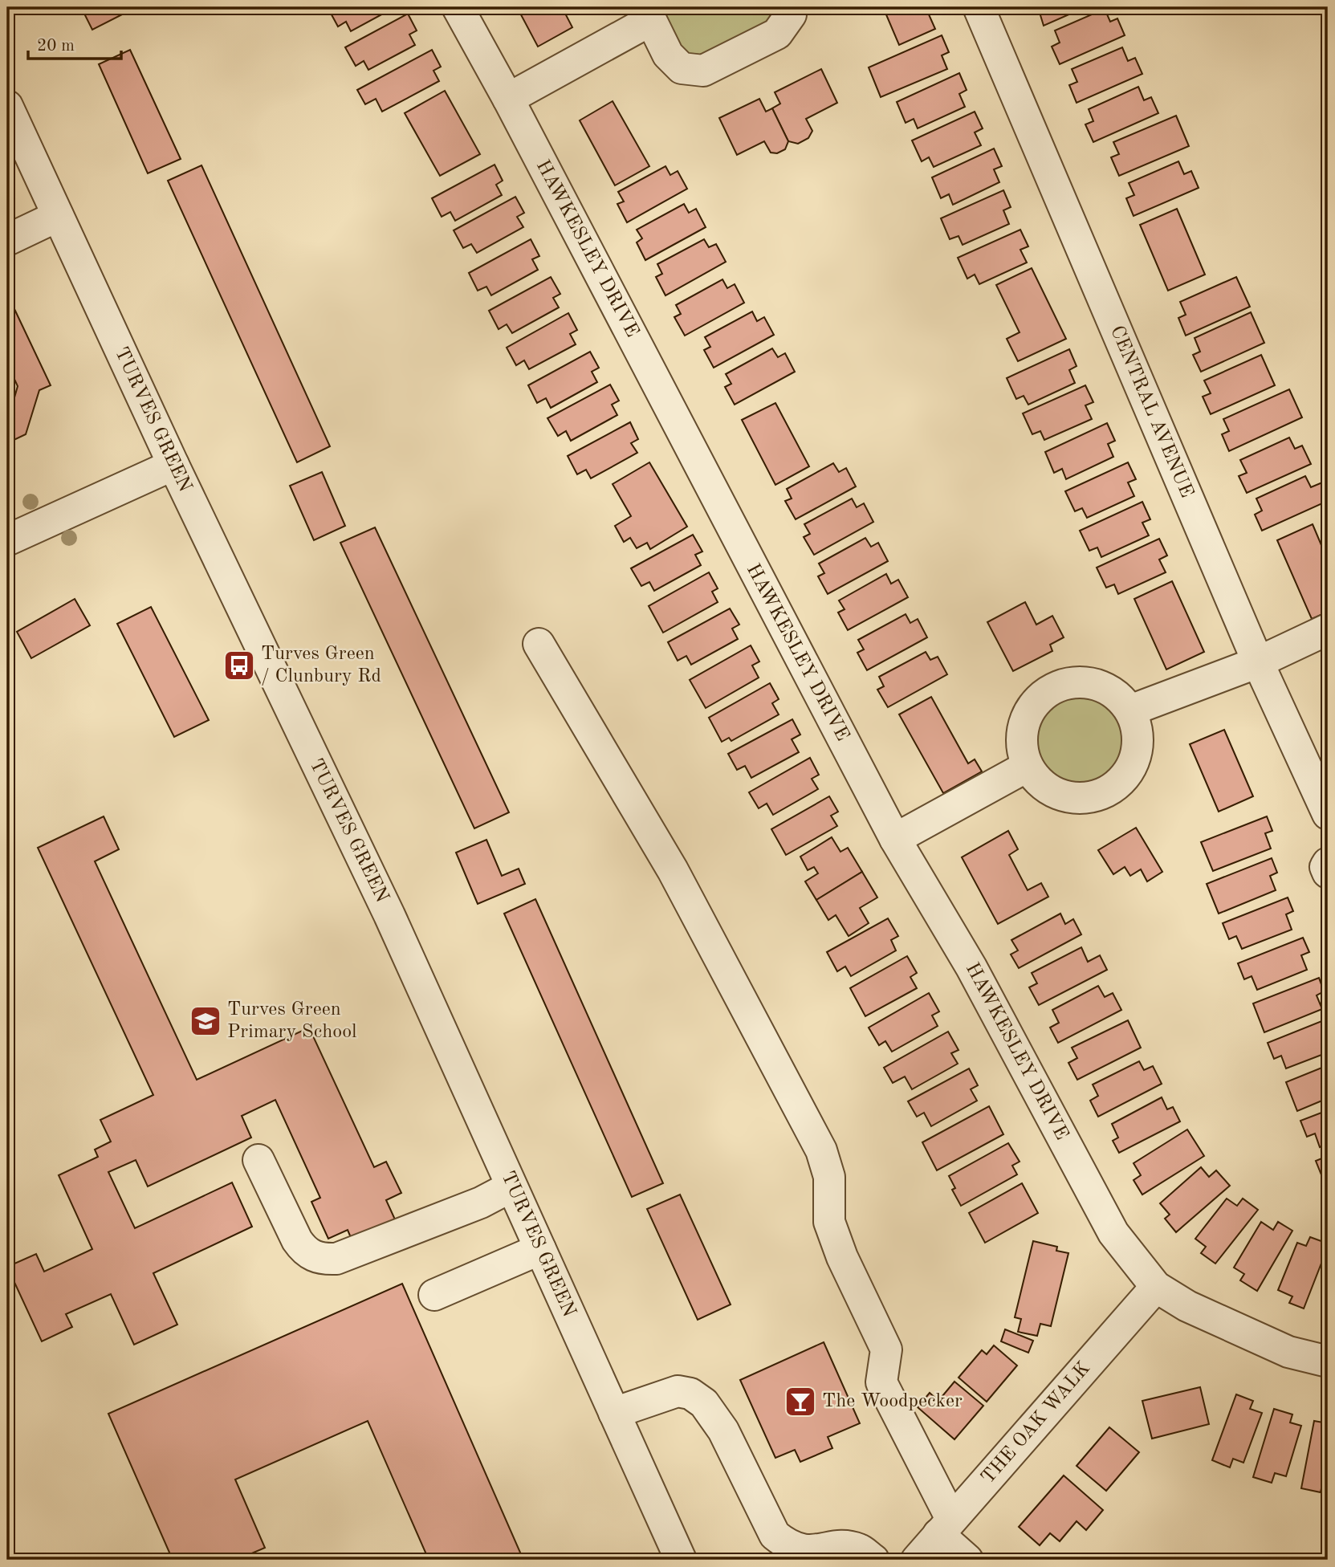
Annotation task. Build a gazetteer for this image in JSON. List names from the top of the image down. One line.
{"streets":{"street":["HAWKESLEY DRIVE","CENTRAL AVENUE","TURVES GREEN","THE OAK WALK"]},"crossings":[["HAWKESLEY DRIVE","THE OAK WALK"]],"places":{"bus stop":["Turves Green / Clunbury Rd"],"school or university":["Turves Green Primary School"],"bar":["The Woodpecker"]},"scale_bar":"20 m"}
